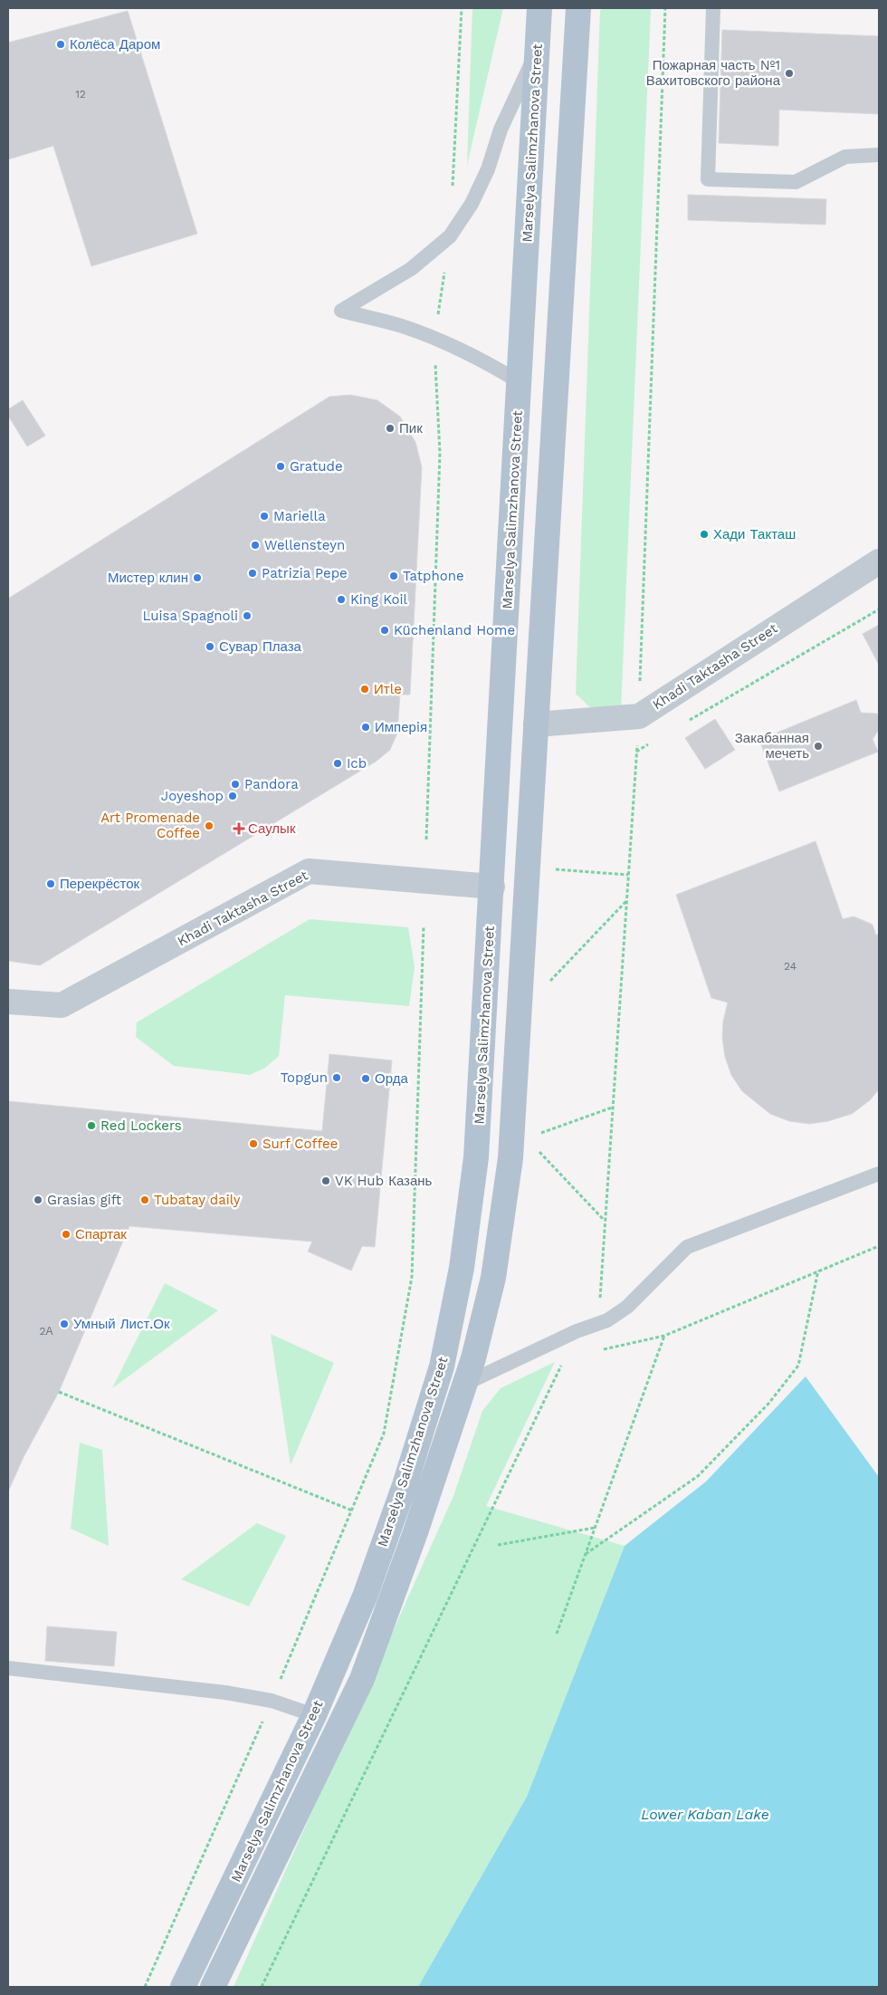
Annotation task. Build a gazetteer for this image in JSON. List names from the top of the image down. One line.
{"streets":{"main road":["Marselya Salimzhanova Street"],"street":["Khadi Taktasha Street"]},"crossings":[["Marselya Salimzhanova Street","Khadi Taktasha Street"]],"water":["Lower Kaban Lake"],"places":{"other":["Колёса Даром","Пожарная часть №1 Вахитовского района","Пик","Gratude","Mariella","Хади Такташ","Wellensteyn","Patrizia Pepe","Tatphone","Мистер клин","King Koil","Luisa Spagnoli","Küchenland Home","Сувар Плаза","Итle","Имперiя","Закабанная мечеть","Icb","Pandora","Joyeshop","Art Promenade Coffee","Перекрёсток","Topgun","Орда","Red Lockers","Surf Coffee","VK Hub Казань","Grasias gift","Tubatay daily","Спартак","Умный Лист.Ок"],"health":["Саулык"]},"house_numbers":["12","24","2А"]}
